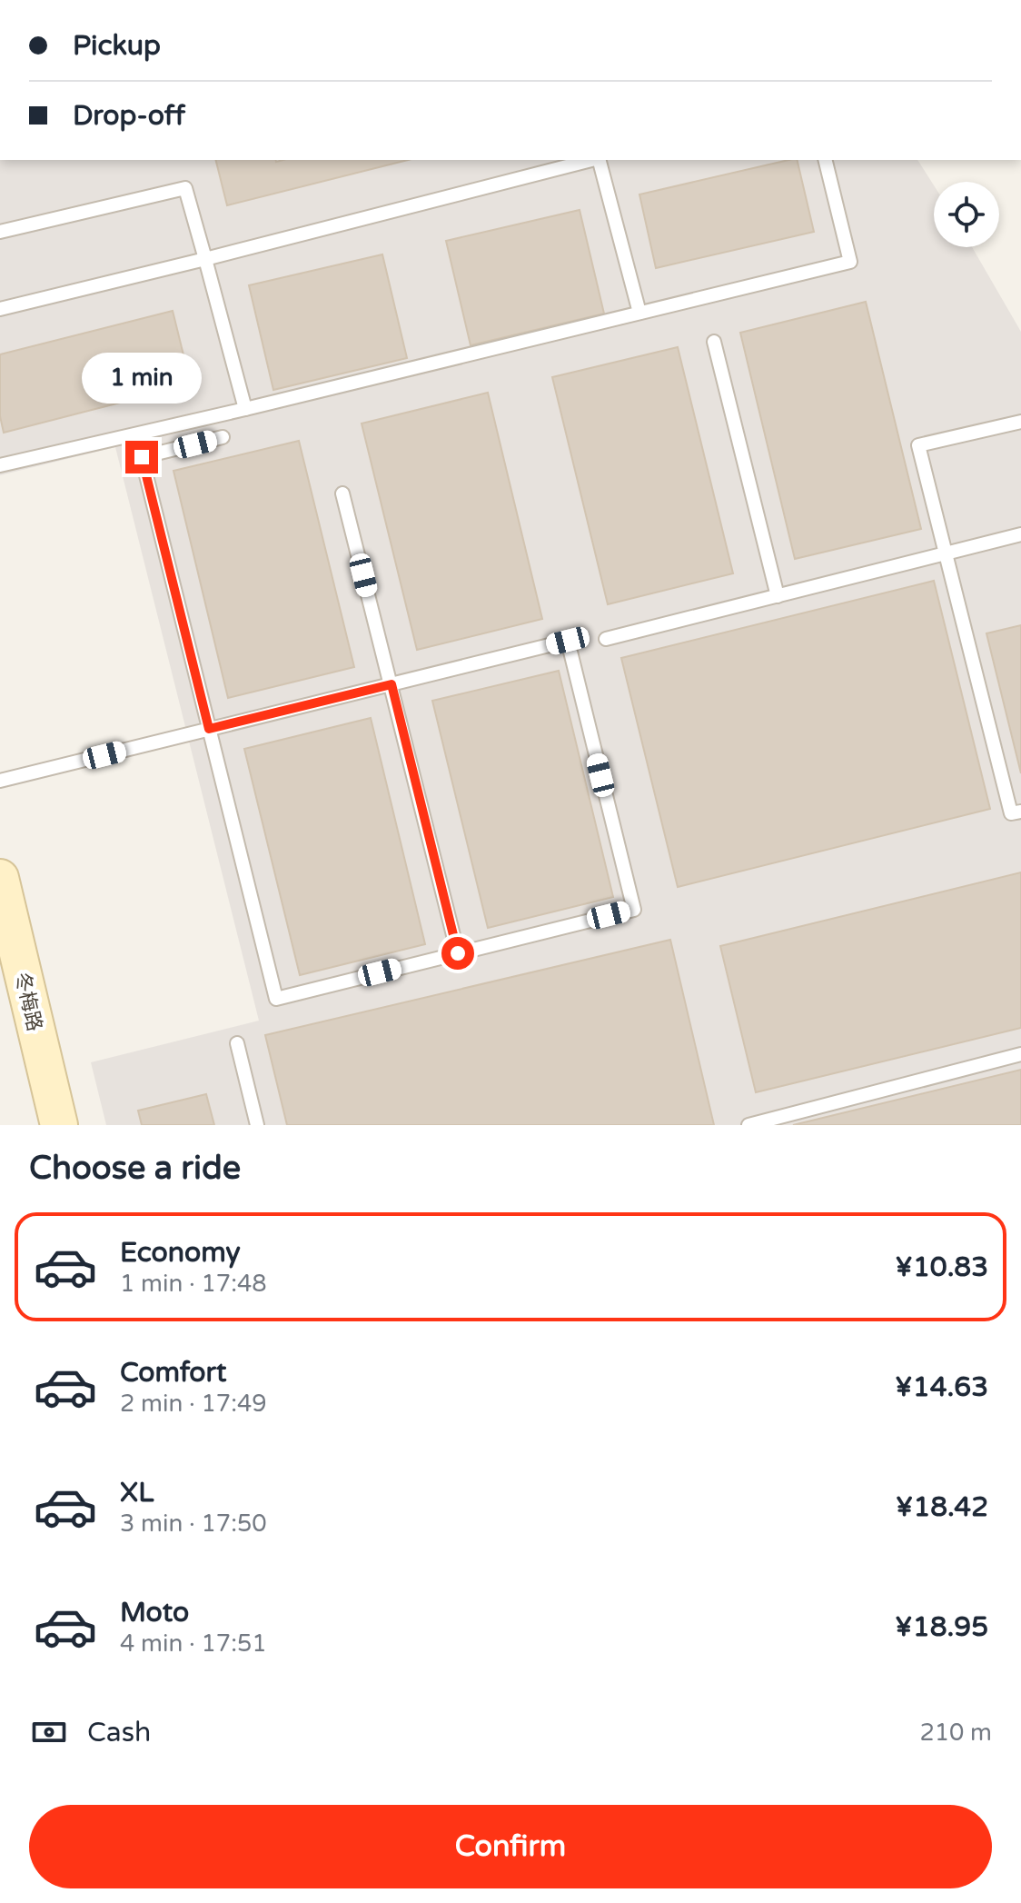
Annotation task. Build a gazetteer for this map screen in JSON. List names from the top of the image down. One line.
{"streets":{"street":["冬梅路"]},"page":{"banner":["Pickup","Drop-off"],"bubble":"1 min","heading":"Choose a ride","list":[{"name":"Economy","note":"1 min · 17:48","value":"¥10.83"},{"name":"Comfort","note":"2 min · 17:49","value":"¥14.63"},{"name":"XL","note":"3 min · 17:50","value":"¥18.42"},{"name":"Moto","note":"4 min · 17:51","value":"¥18.95"}],"pay":["Cash","210 m"],"buttons":"Confirm"}}
